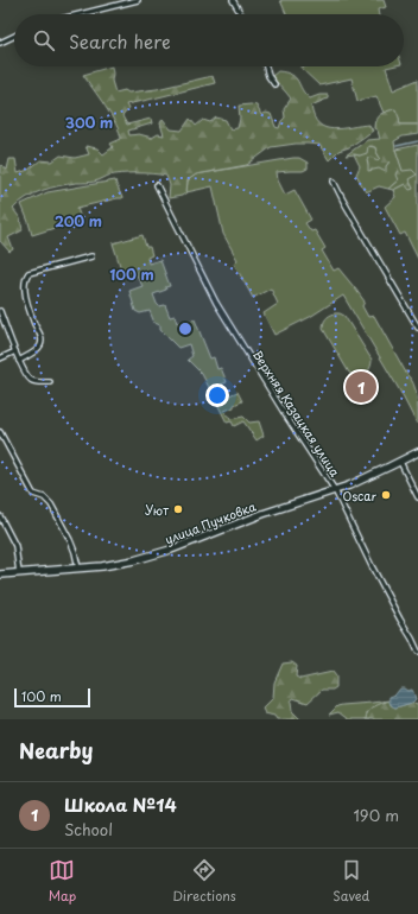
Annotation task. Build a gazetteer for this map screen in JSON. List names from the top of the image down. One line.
{"streets":{"main road":["улица Пучковка"],"street":["Верхняя Казацкая улица"]},"crossings":[["Верхняя Казацкая улица","улица Пучковка"]],"places":["Oscar","Уют"],"scale_bar":"100 m","page":{"search":"Search here","pins":"1","scale":"100 m","heading":"Nearby","list":[{"mark":"1","name":"Школа №14","note":"School","value":"190 m"}],"nav":["Map","Directions","Saved"]},"rings":["300 m","200 m","100 m"]}
